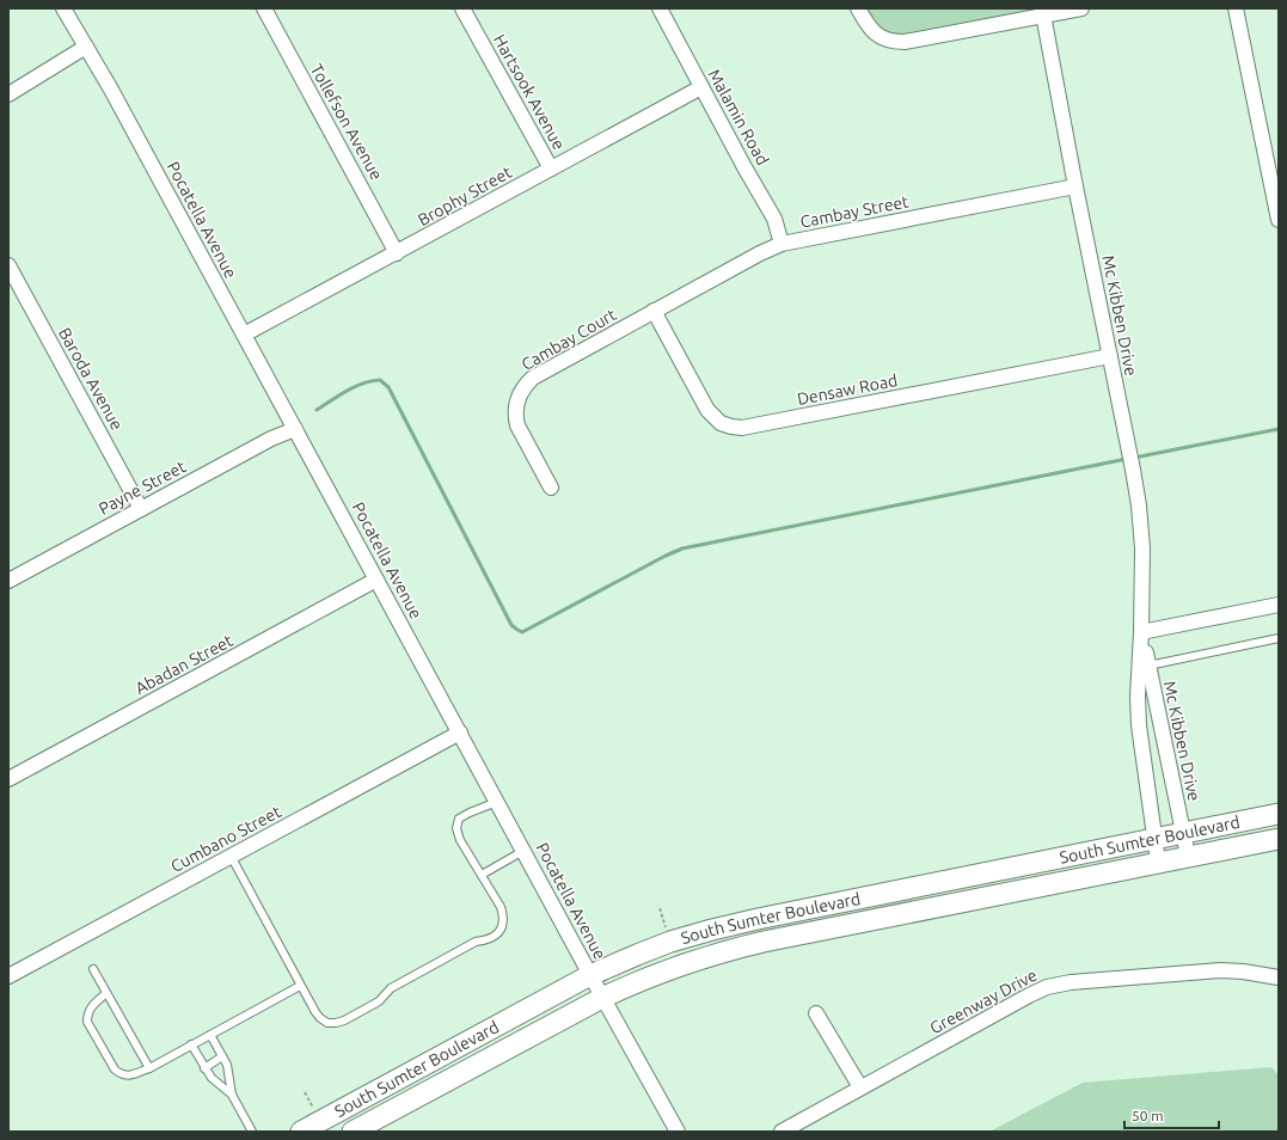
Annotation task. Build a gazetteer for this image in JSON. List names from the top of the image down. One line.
{"streets":{"main road":["South Sumter Boulevard"],"street":["Hartsook Avenue","Malamin Road","Tollefson Avenue","Brophy Street","Cambay Street","Pocatella Avenue","Mc Kibben Drive","Cambay Court","Baroda Avenue","Densaw Road","Payne Street","Abadan Street","Cumbano Street","Greenway Drive"]},"crossings":[["Hartsook Avenue","Brophy Street"],["Malamin Road","Brophy Street"],["Malamin Road","Cambay Street"],["Tollefson Avenue","Brophy Street"],["Brophy Street","Pocatella Avenue"],["Cambay Street","Mc Kibben Drive"],["Cambay Street","Cambay Court"],["Cambay Street","Densaw Road"],["Pocatella Avenue","Payne Street"],["Pocatella Avenue","Abadan Street"],["Pocatella Avenue","Cumbano Street"],["Pocatella Avenue","South Sumter Boulevard"],["Mc Kibben Drive","Densaw Road"],["Mc Kibben Drive","South Sumter Boulevard"],["Cambay Court","Densaw Road"],["Baroda Avenue","Payne Street"]],"scale_bar":"50 m"}
